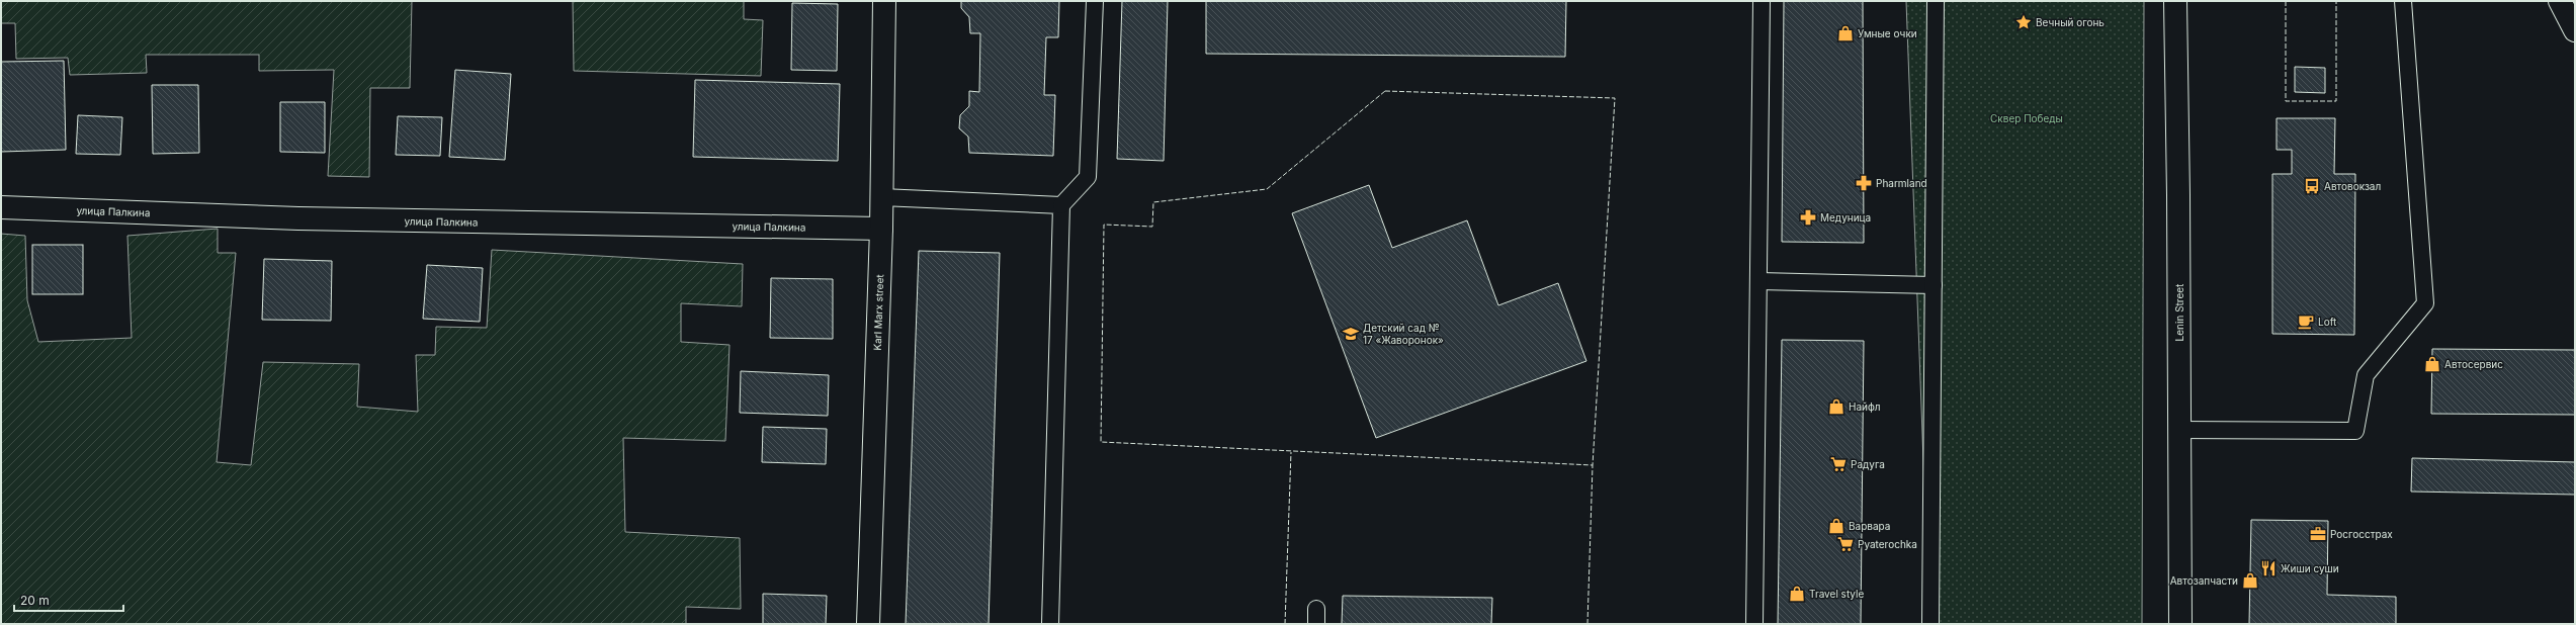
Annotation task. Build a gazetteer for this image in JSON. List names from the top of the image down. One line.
{"streets":{"street":["улица Палкина","Karl Marx street","Lenin Street"]},"crossings":[["улица Палкина","Karl Marx street"]],"parks":["Сквер Победы"],"places":{"place":["Вечный огонь"],"shop":["Умные очки","Автосервис","Найфл","Варвара","Автозапчасти","Travel style"],"pharmacy":["Pharmland","Медуница"],"bus stop":["Автовокзал"],"cafe":["Loft"],"school or university":["Детский сад № 17 «Жаворонок»"],"supermarket":["Радуга","Pyaterochka"],"office":["Росгосстрах"],"restaurant":["Жиши суши"]},"scale_bar":"20 m"}
